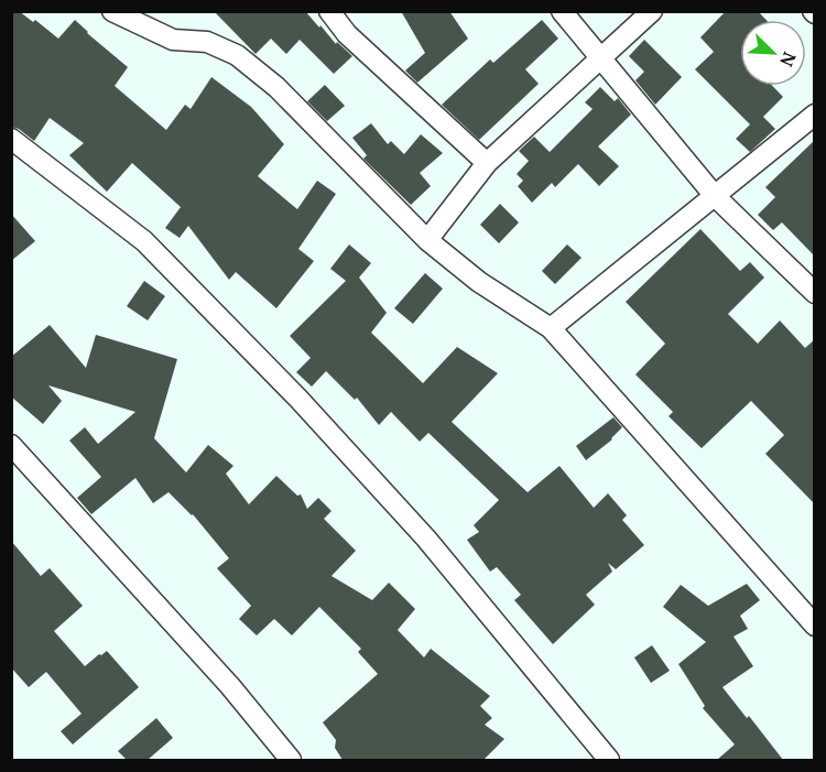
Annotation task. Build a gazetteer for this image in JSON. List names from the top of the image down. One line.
{"north":"bottom right"}
